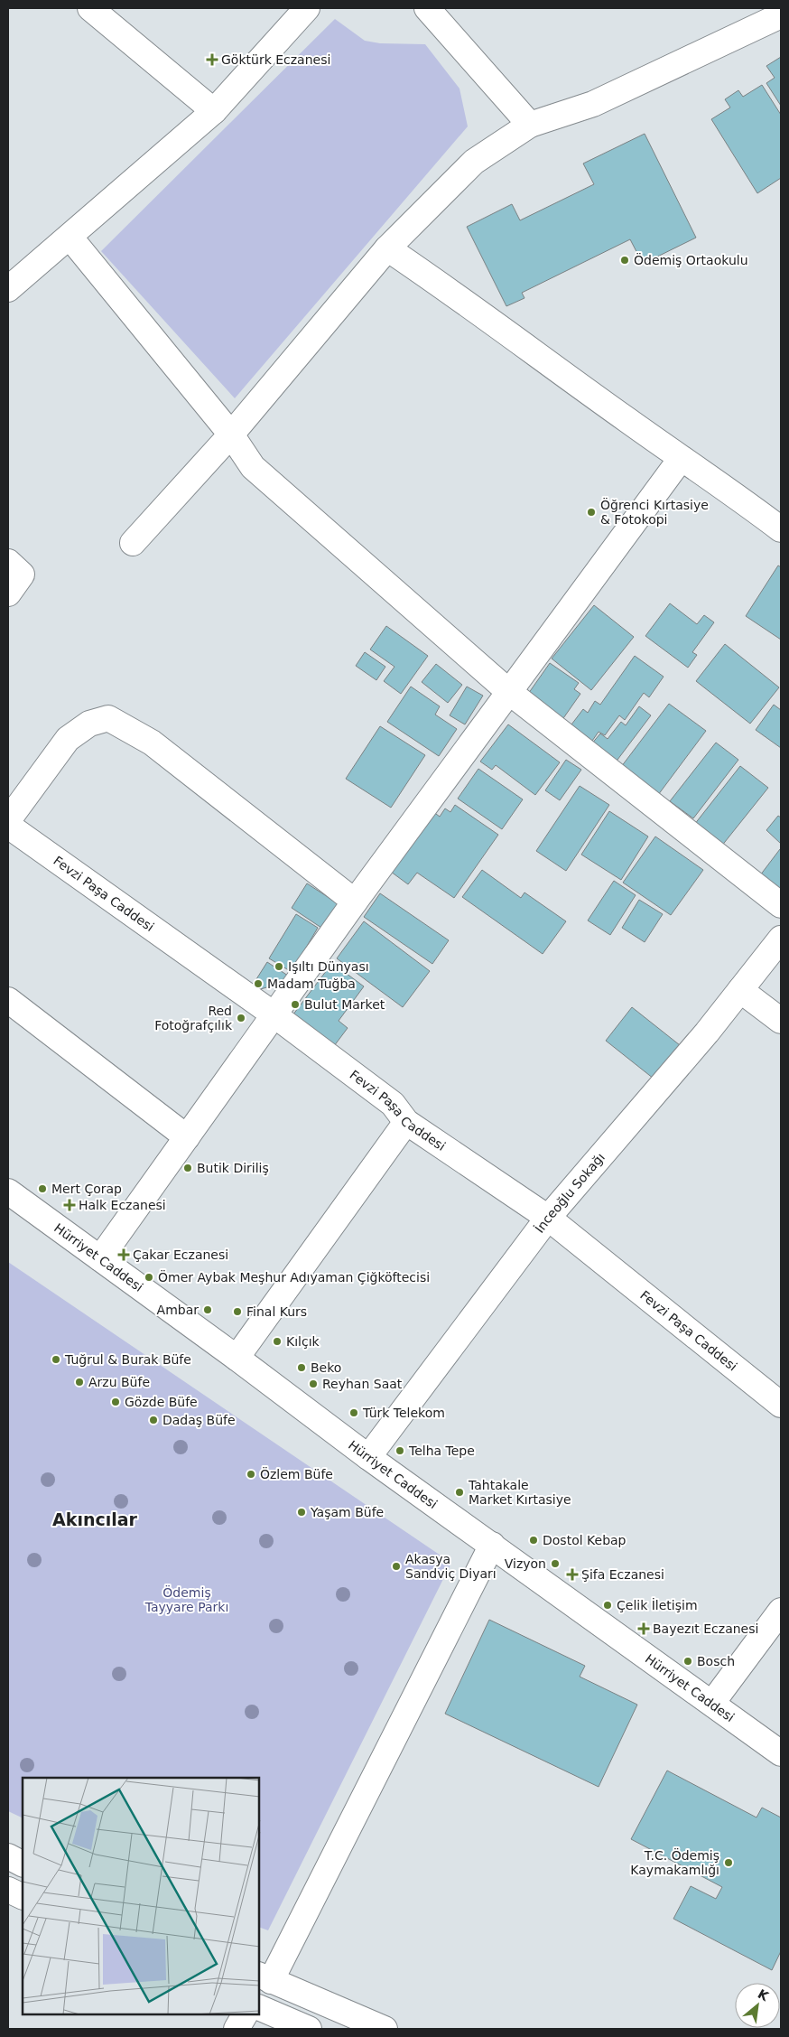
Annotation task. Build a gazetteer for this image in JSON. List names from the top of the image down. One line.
{"streets":{"street":["Fevzi Paşa Caddesi","İnceoğlu Sokağı","Hürriyet Caddesi"]},"crossings":[["Fevzi Paşa Caddesi","İnceoğlu Sokağı"],["İnceoğlu Sokağı","Hürriyet Caddesi"]],"districts":["Akıncılar"],"parks":["Ödemiş Tayyare Parkı"],"places":{"health":["Göktürk Eczanesi","Halk Eczanesi","Çakar Eczanesi","Şifa Eczanesi","Bayezıt Eczanesi"],"other":["Ödemiş Ortaokulu","Öğrenci Kırtasiye & Fotokopi","Işıltı Dünyası","Madam Tuğba","Bulut Market","Red Fotoğrafçılık","Butik Diriliş","Mert Çorap","Ömer Aybak Meşhur Adıyaman Çiğköftecisi","Ambar","Final Kurs","Kılçık","Tuğrul & Burak Büfe","Beko","Arzu Büfe","Reyhan Saat","Gözde Büfe","Türk Telekom","Dadaş Büfe","Telha Tepe","Özlem Büfe","Tahtakale Market Kırtasiye","Yaşam Büfe","Dostol Kebap","Vizyon","Akasya Sandviç Diyarı","Çelik İletişim","Bosch","T.C. Ödemiş Kaymakamlığı"]},"north":"top right"}
